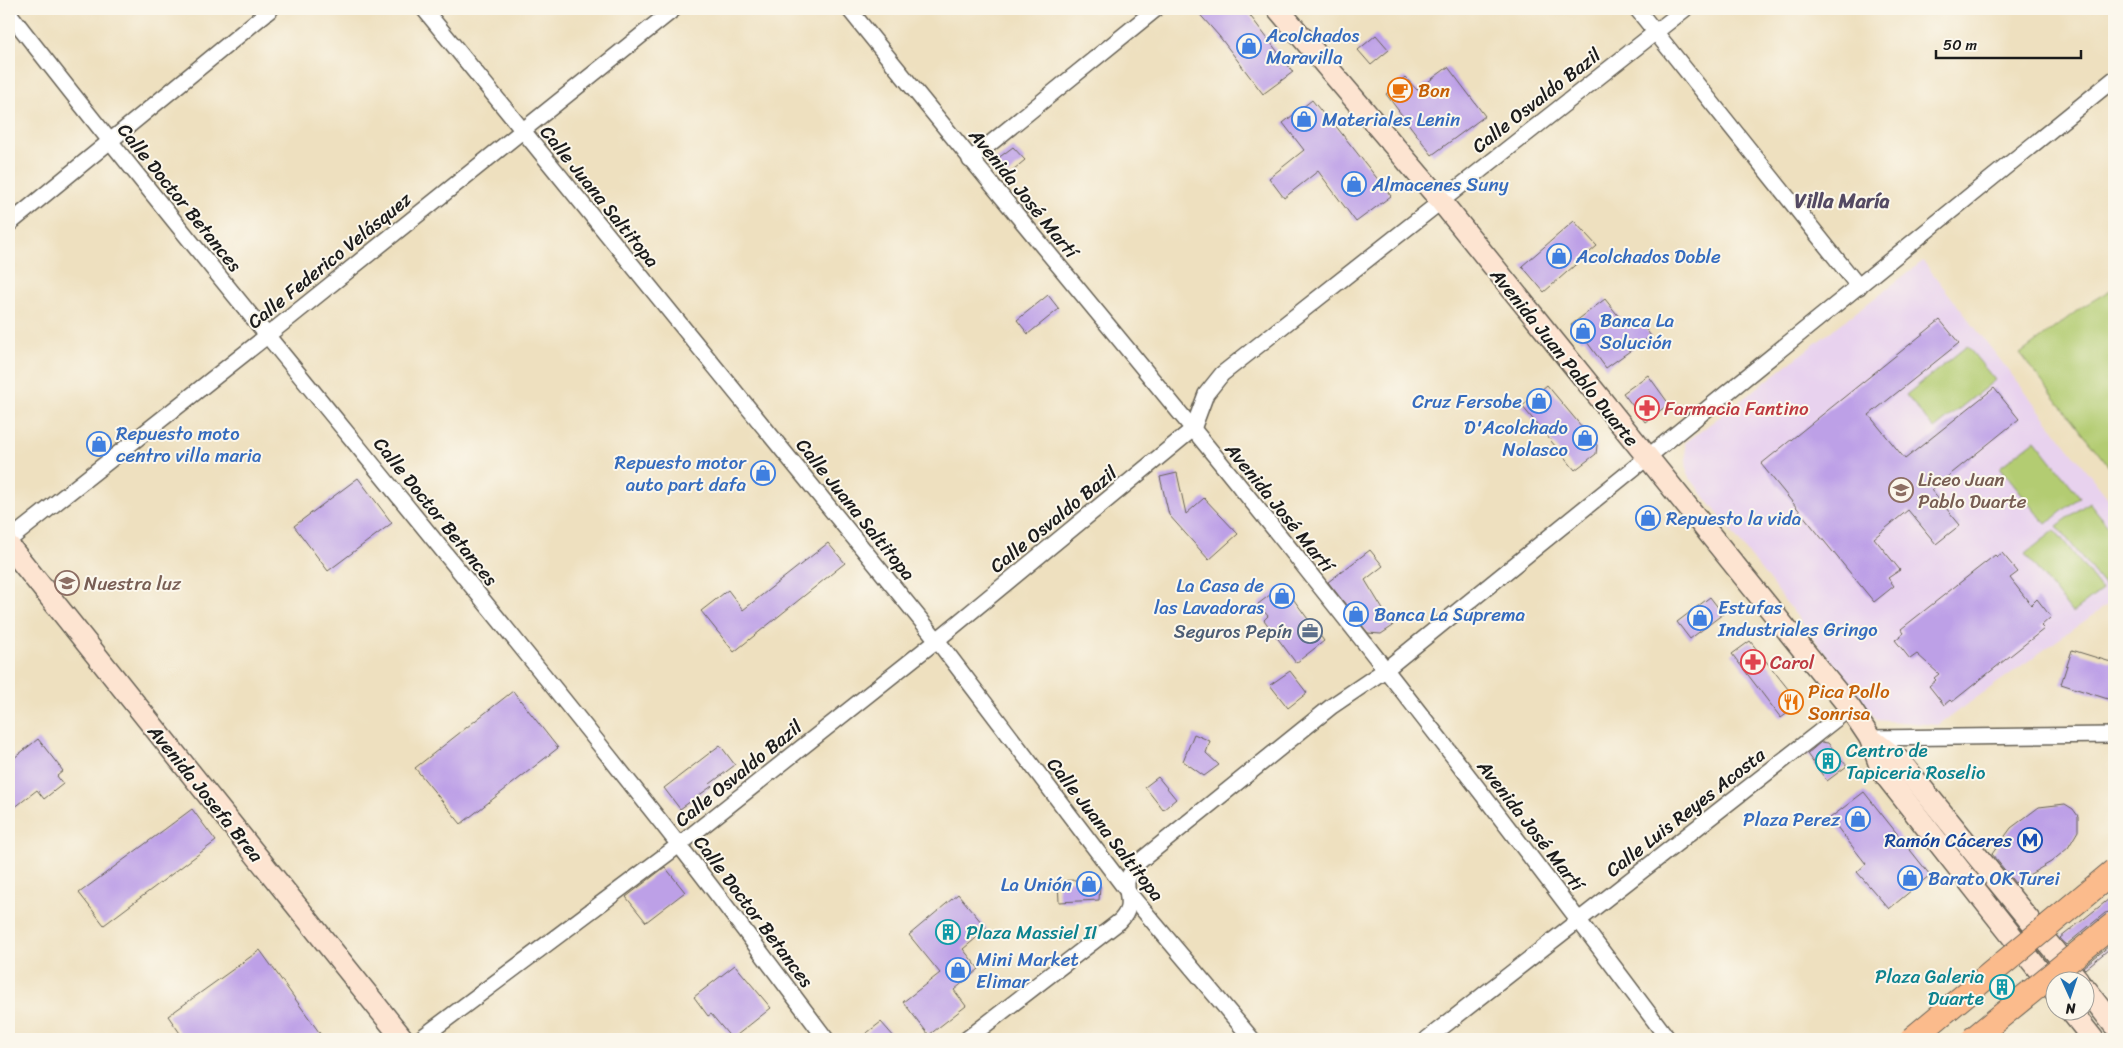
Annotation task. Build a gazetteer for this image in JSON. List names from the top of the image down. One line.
{"streets":{"main road":["Avenida Juan Pablo Duarte","Avenida Josefa Brea"],"street":["Calle Osvaldo Bazil","Avenida José Martí","Calle Juana Saltitopa","Calle Doctor Betances","Calle Federico Velásquez","Calle Luis Reyes Acosta"]},"crossings":[["Calle Osvaldo Bazil","Avenida José Martí"],["Calle Osvaldo Bazil","Calle Juana Saltitopa"],["Calle Osvaldo Bazil","Calle Doctor Betances"],["Calle Osvaldo Bazil","Avenida Juan Pablo Duarte"],["Avenida José Martí","Calle Luis Reyes Acosta"],["Calle Juana Saltitopa","Calle Federico Velásquez"],["Calle Doctor Betances","Calle Federico Velásquez"],["Avenida Juan Pablo Duarte","Calle Luis Reyes Acosta"]],"districts":["Villa María"],"places":{"shop":["Acolchados Maravilla","Materiales Lenin","Almacenes Suny","Acolchados Doble","Banca La Solución","Cruz Fersobe","D'Acolchado Nolasco","Repuesto moto centro villa maria","Repuesto motor auto part dafa","Repuesto la vida","La Casa de las Lavadoras","Banca La Suprema","Estufas Industriales Gringo","Plaza Perez","Barato OK Turei","La Unión","Mini Market Elimar"],"cafe":["Bon"],"pharmacy":["Farmacia Fantino","Carol"],"school or university":["Liceo Juan Pablo Duarte","Nuestra luz"],"office":["Seguros Pepín"],"restaurant":["Pica Pollo Sonrisa"],"building":["Centro de Tapiceria Roselio","Plaza Massiel II","Plaza Galeria Duarte"],"metro station":["Ramón Cáceres"]},"scale_bar":"50 m","north":"bottom"}
